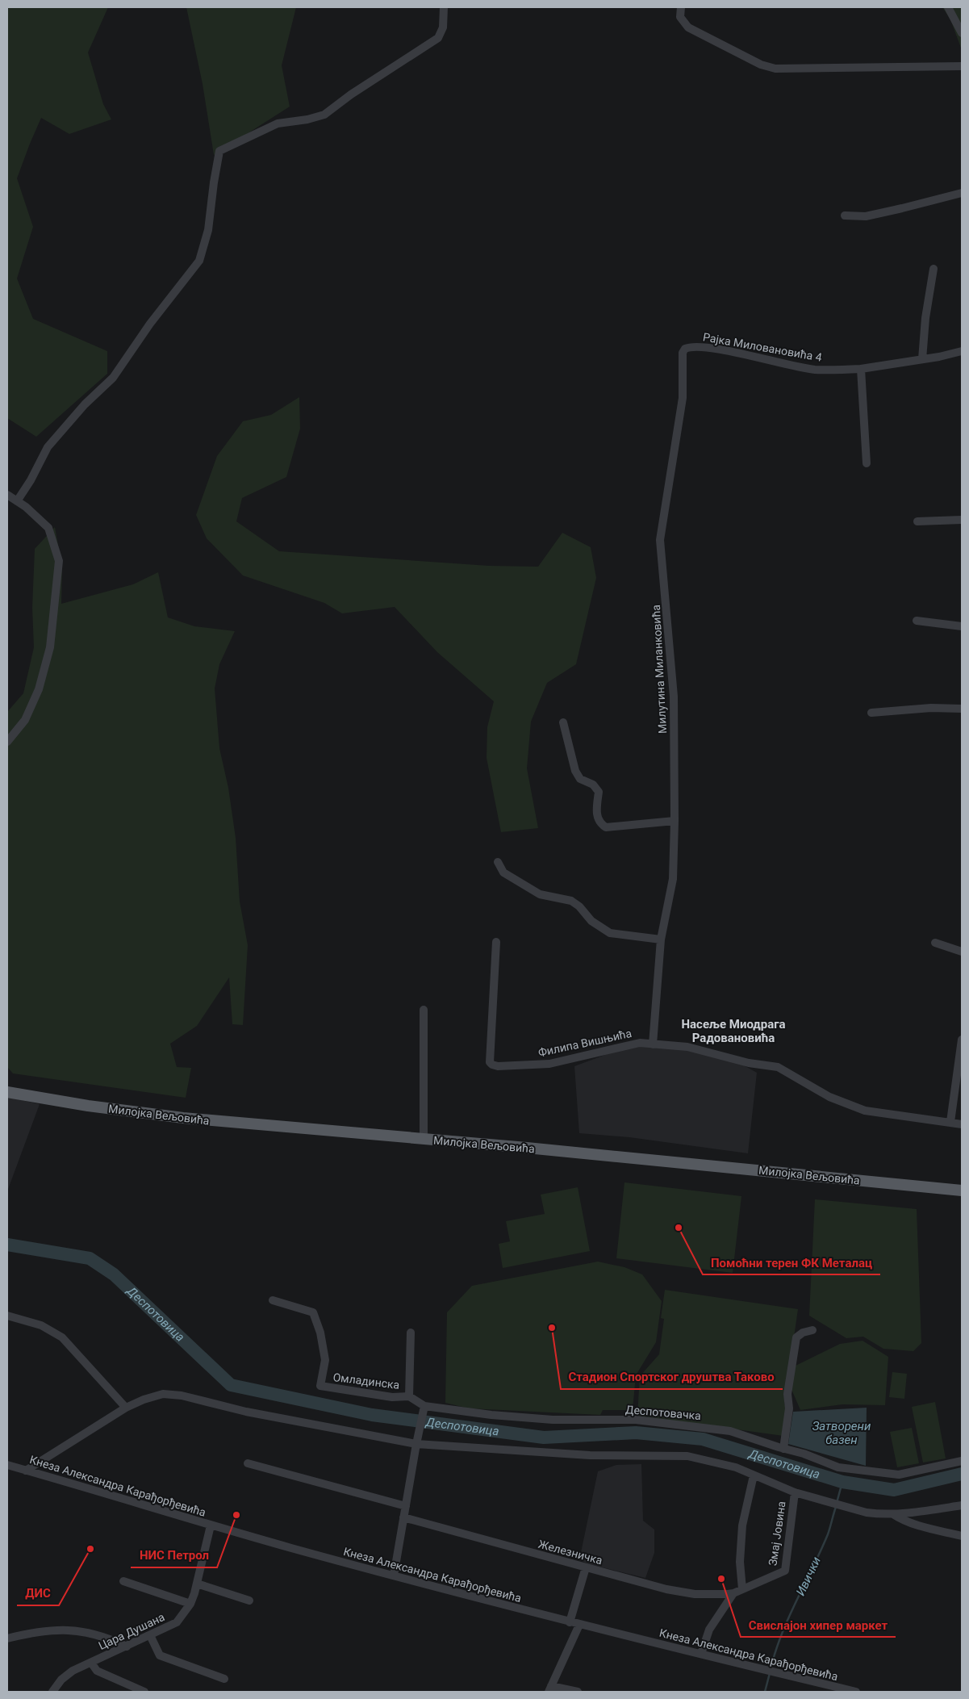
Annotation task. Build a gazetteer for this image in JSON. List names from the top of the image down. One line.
{"streets":{"main road":["Милојка Вељовића"],"street":["Рајка Миловановића 4","Милутина Миланковића","Филипа Вишњића","Омладинска","Деспотовачка","Кнеза Александра Карађорђевића","Змај Јовина","Железничка","Цара Душана"]},"crossings":[["Рајка Миловановића 4","Милутина Миланковића"],["Милутина Миланковића","Филипа Вишњића"],["Омладинска","Деспотовачка"],["Кнеза Александра Карађорђевића","Цара Душана"],["Змај Јовина","Железничка"]],"districts":["Насеље Миодрага Радовановића"],"water":["Деспотовица","Затворени базен","Ивички"],"places":["Помоћни терен ФК Металац","Стадион Спортског друштва Таково","НИС Петрол","ДИС","Свислајон хипер маркет"]}
